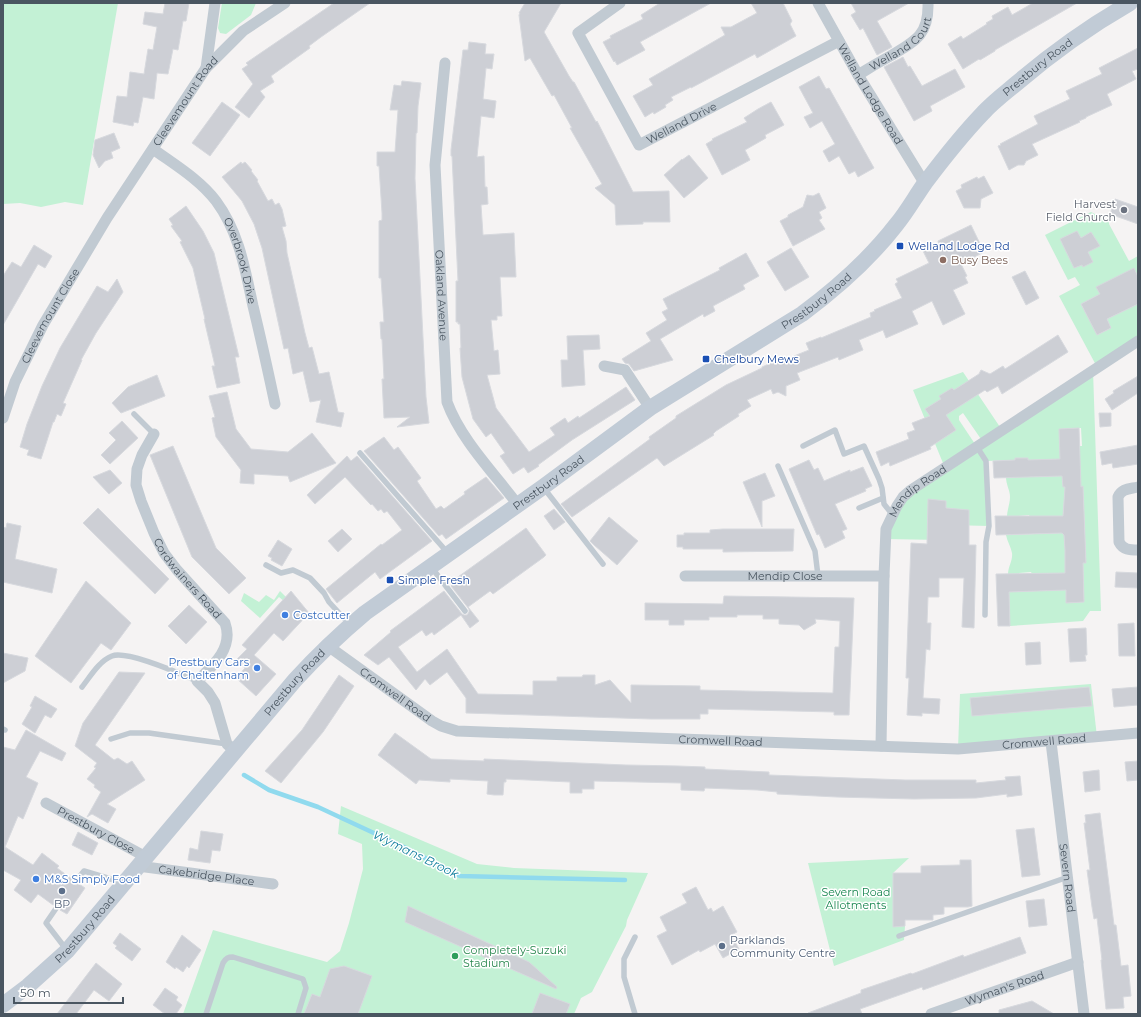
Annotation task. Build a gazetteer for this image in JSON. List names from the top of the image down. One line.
{"streets":{"main road":["Prestbury Road"],"street":["Welland Court","Welland Lodge Road","Cleevemount Road","Welland Drive","Overbrook Drive","Oakland Avenue","Cleevemount Close","Mendip Road","Mendip Close","Cordwainers Road","Cromwell Road","Prestbury Close","Cakebridge Place","Severn Road","Wyman's Road"]},"crossings":[["Welland Court","Welland Lodge Road"],["Prestbury Road","Welland Lodge Road"],["Prestbury Road","Oakland Avenue"],["Prestbury Road","Cromwell Road"],["Prestbury Road","Prestbury Close"],["Prestbury Road","Cakebridge Place"],["Welland Lodge Road","Welland Drive"],["Cleevemount Road","Overbrook Drive"],["Cleevemount Road","Cleevemount Close"],["Mendip Road","Mendip Close"],["Mendip Road","Cromwell Road"],["Cromwell Road","Severn Road"],["Prestbury Close","Cakebridge Place"],["Severn Road","Wyman's Road"]],"water":["Wymans Brook"],"parks":["Severn Road Allotments"],"places":{"other":["Harvest Field Church","Busy Bees","Costcutter","Prestbury Cars of Cheltenham","M&S Simply Food","BP","Parklands Community Centre","Completely-Suzuki Stadium"],"transit":["Welland Lodge Rd","Chelbury Mews","Simple Fresh"]},"scale_bar":"50 m"}
